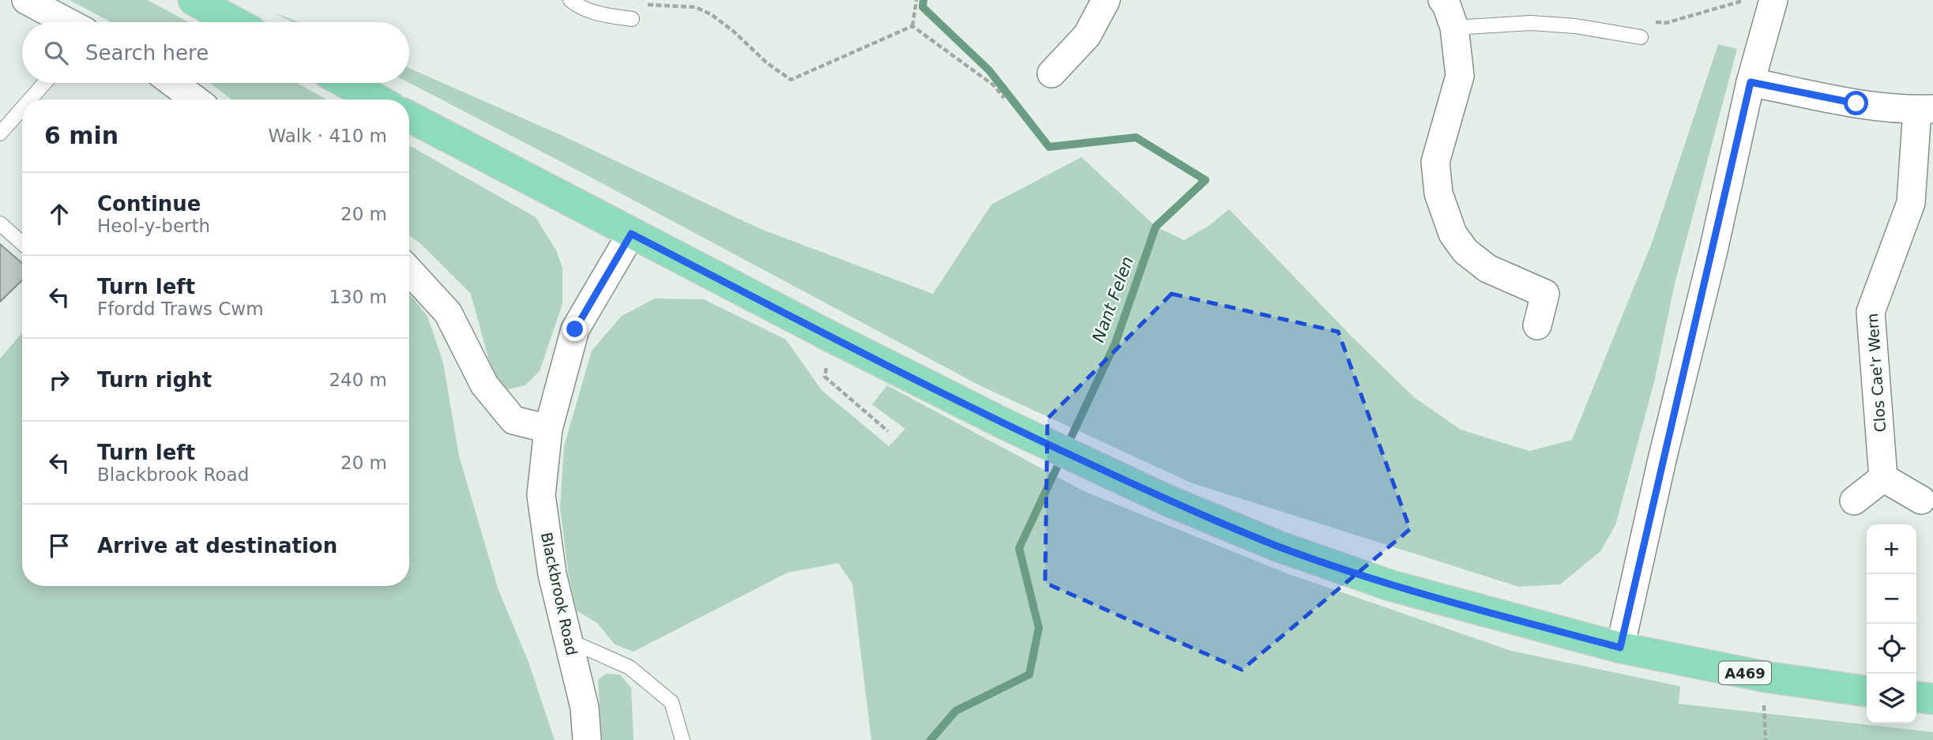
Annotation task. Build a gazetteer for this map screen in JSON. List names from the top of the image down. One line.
{"streets":{"main road":["A469"],"street":["Clos Cae'r Wern","Blackbrook Road"]},"crossings":[["Blackbrook Road","A469"]],"water":["Nant Felen"],"page":{"search":"Search here","heading":["6 min","Walk · 410 m"],"list":[["Continue","Heol-y-berth","20 m"],["Turn left","Ffordd Traws Cwm","130 m"],["Turn right","240 m"],["Turn left","Blackbrook Road","20 m"],"Arrive at destination"],"map_buttons":["+","−"]}}
